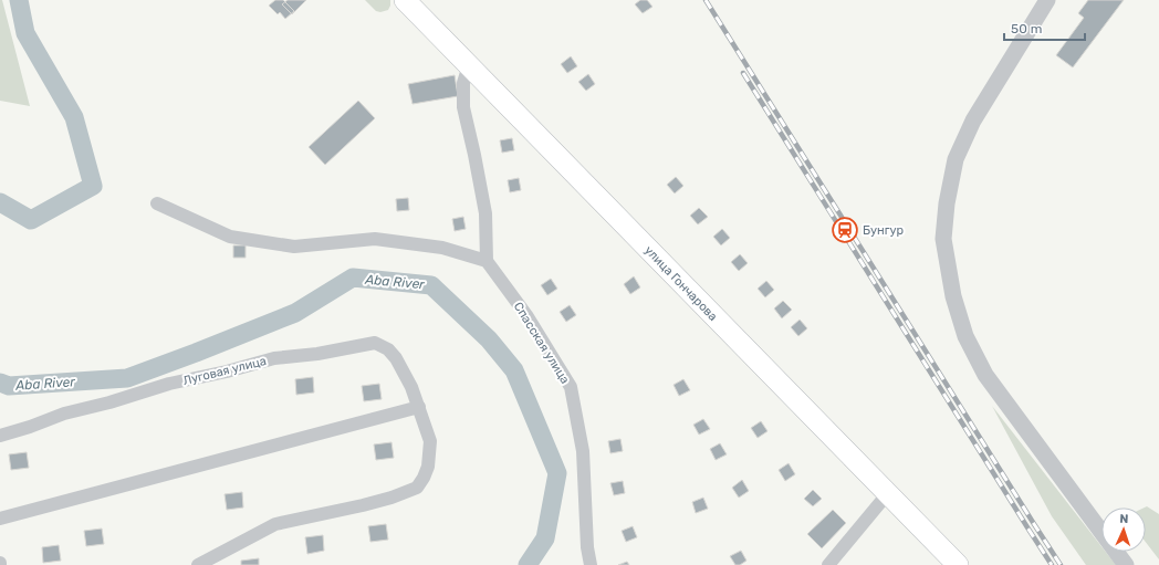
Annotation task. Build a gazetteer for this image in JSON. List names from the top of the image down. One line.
{"streets":{"main road":["улица Гончарова"],"street":["Спасская улица","Луговая улица"]},"water":["Aba River"],"places":{"station":["Бунгур"]},"scale_bar":"50 m","north":"top"}
